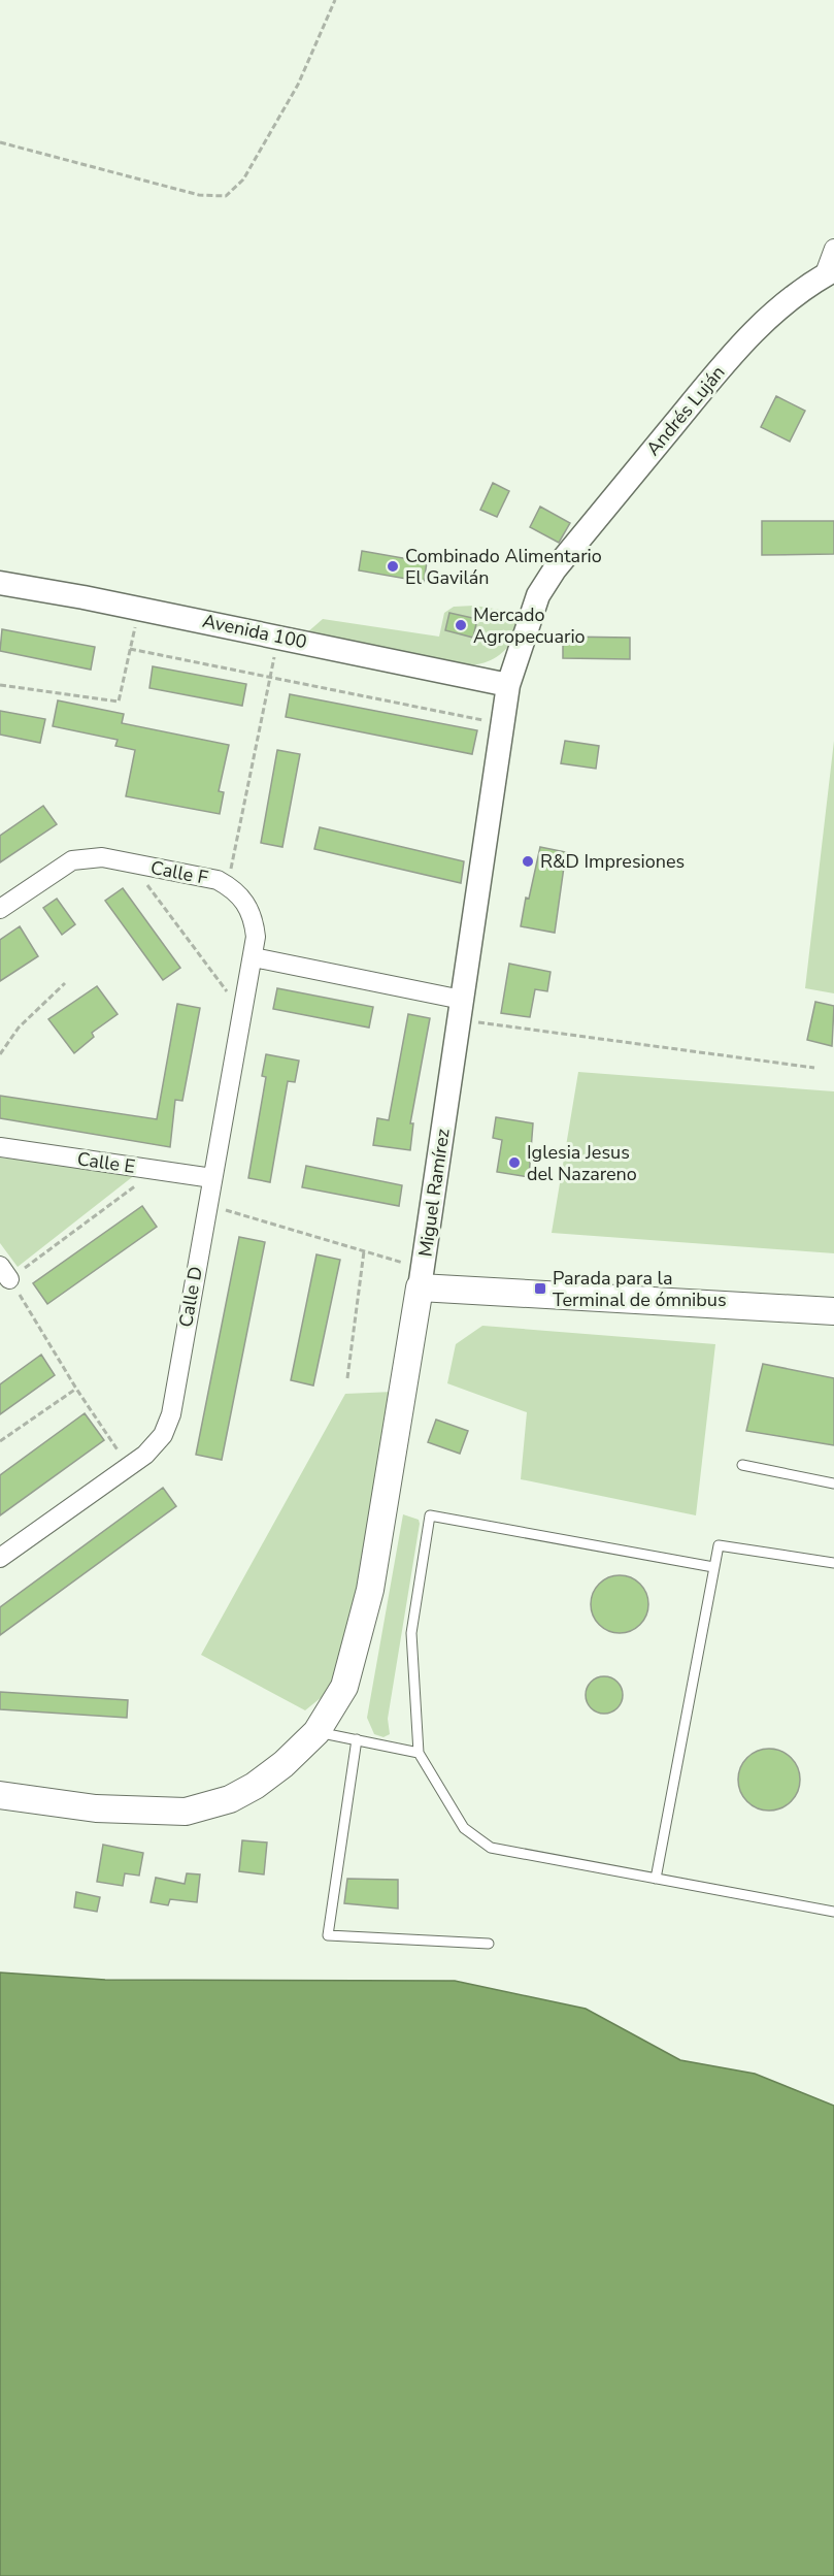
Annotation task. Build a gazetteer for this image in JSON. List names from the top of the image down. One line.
{"streets":{"main road":["Miguel Ramírez"],"street":["Andrés Luján","Avenida 100","Calle F","Calle E","Calle D"]},"crossings":[["Andrés Luján","Miguel Ramírez"],["Avenida 100","Miguel Ramírez"],["Calle F","Calle D"],["Calle E","Calle D"]],"places":{"other":["Combinado Alimentario El Gavilán","Mercado Agropecuario","R&D Impresiones","Iglesia Jesus del Nazareno"],"transit":["Parada para la Terminal de ómnibus"]}}
